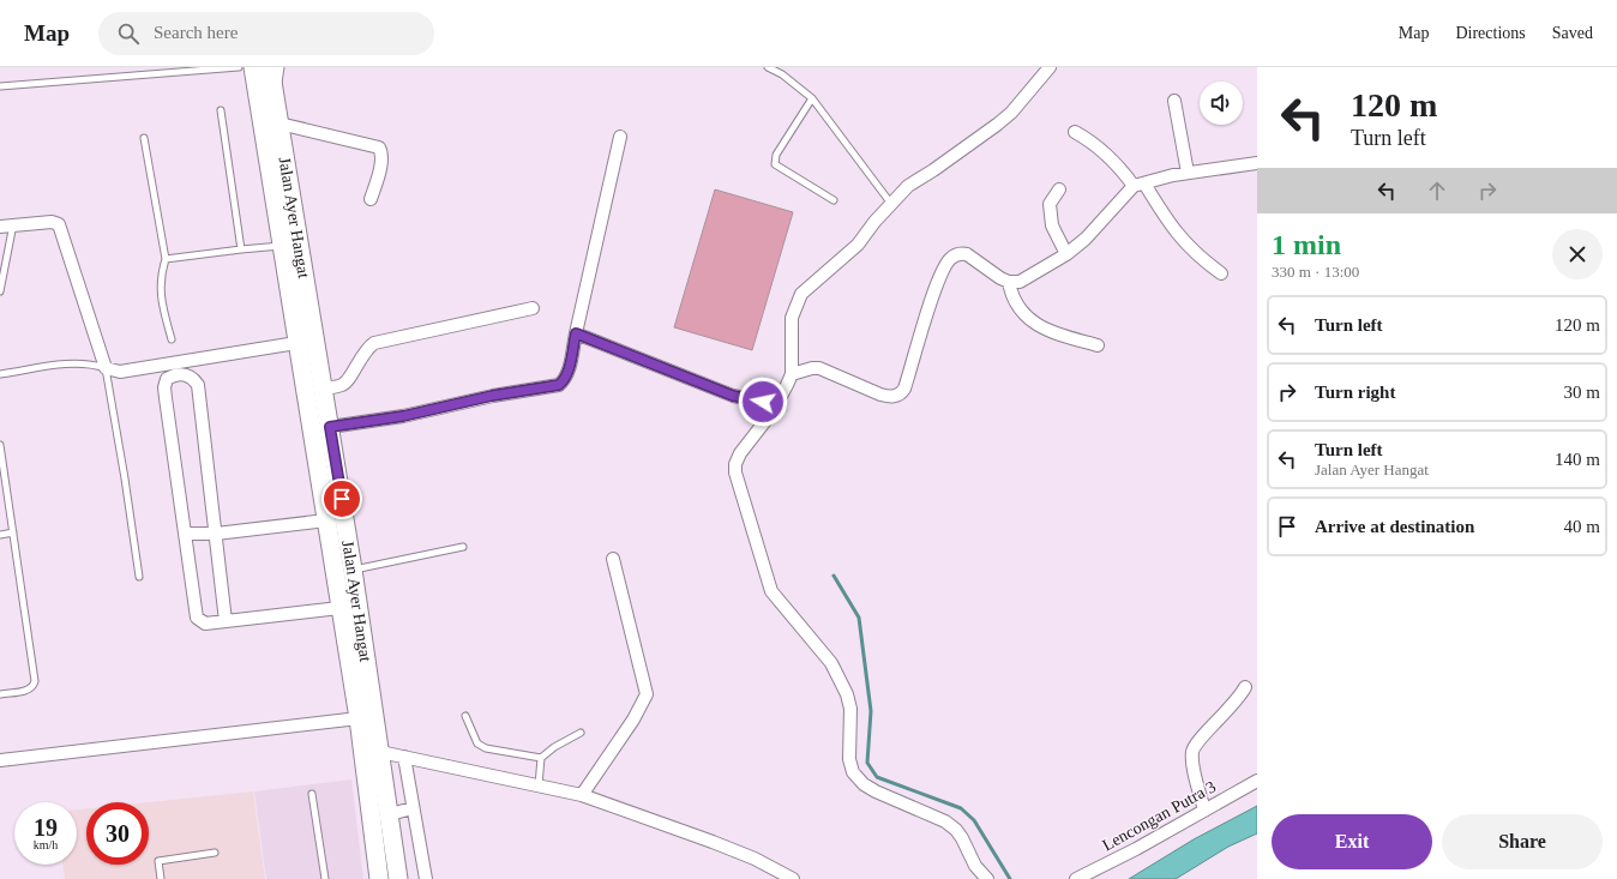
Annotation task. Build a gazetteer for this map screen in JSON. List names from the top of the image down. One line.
{"streets":{"main road":["Jalan Ayer Hangat"],"street":["Lencongan Putra 3"]},"page":{"header":"Map","search":"Search here","nav":["Map","Directions","Saved"],"turn":["120 m","Turn left"],"heading":["1 min","330 m · 13:00"],"list":[{"name":"Turn left","value":"120 m"},{"name":"Turn right","value":"30 m"},{"name":"Turn left","note":"Jalan Ayer Hangat","value":"140 m"},{"name":"Arrive at destination","value":"40 m"}],"speed":"19 km/h","limit":"30","buttons":["Exit","Share"]}}
